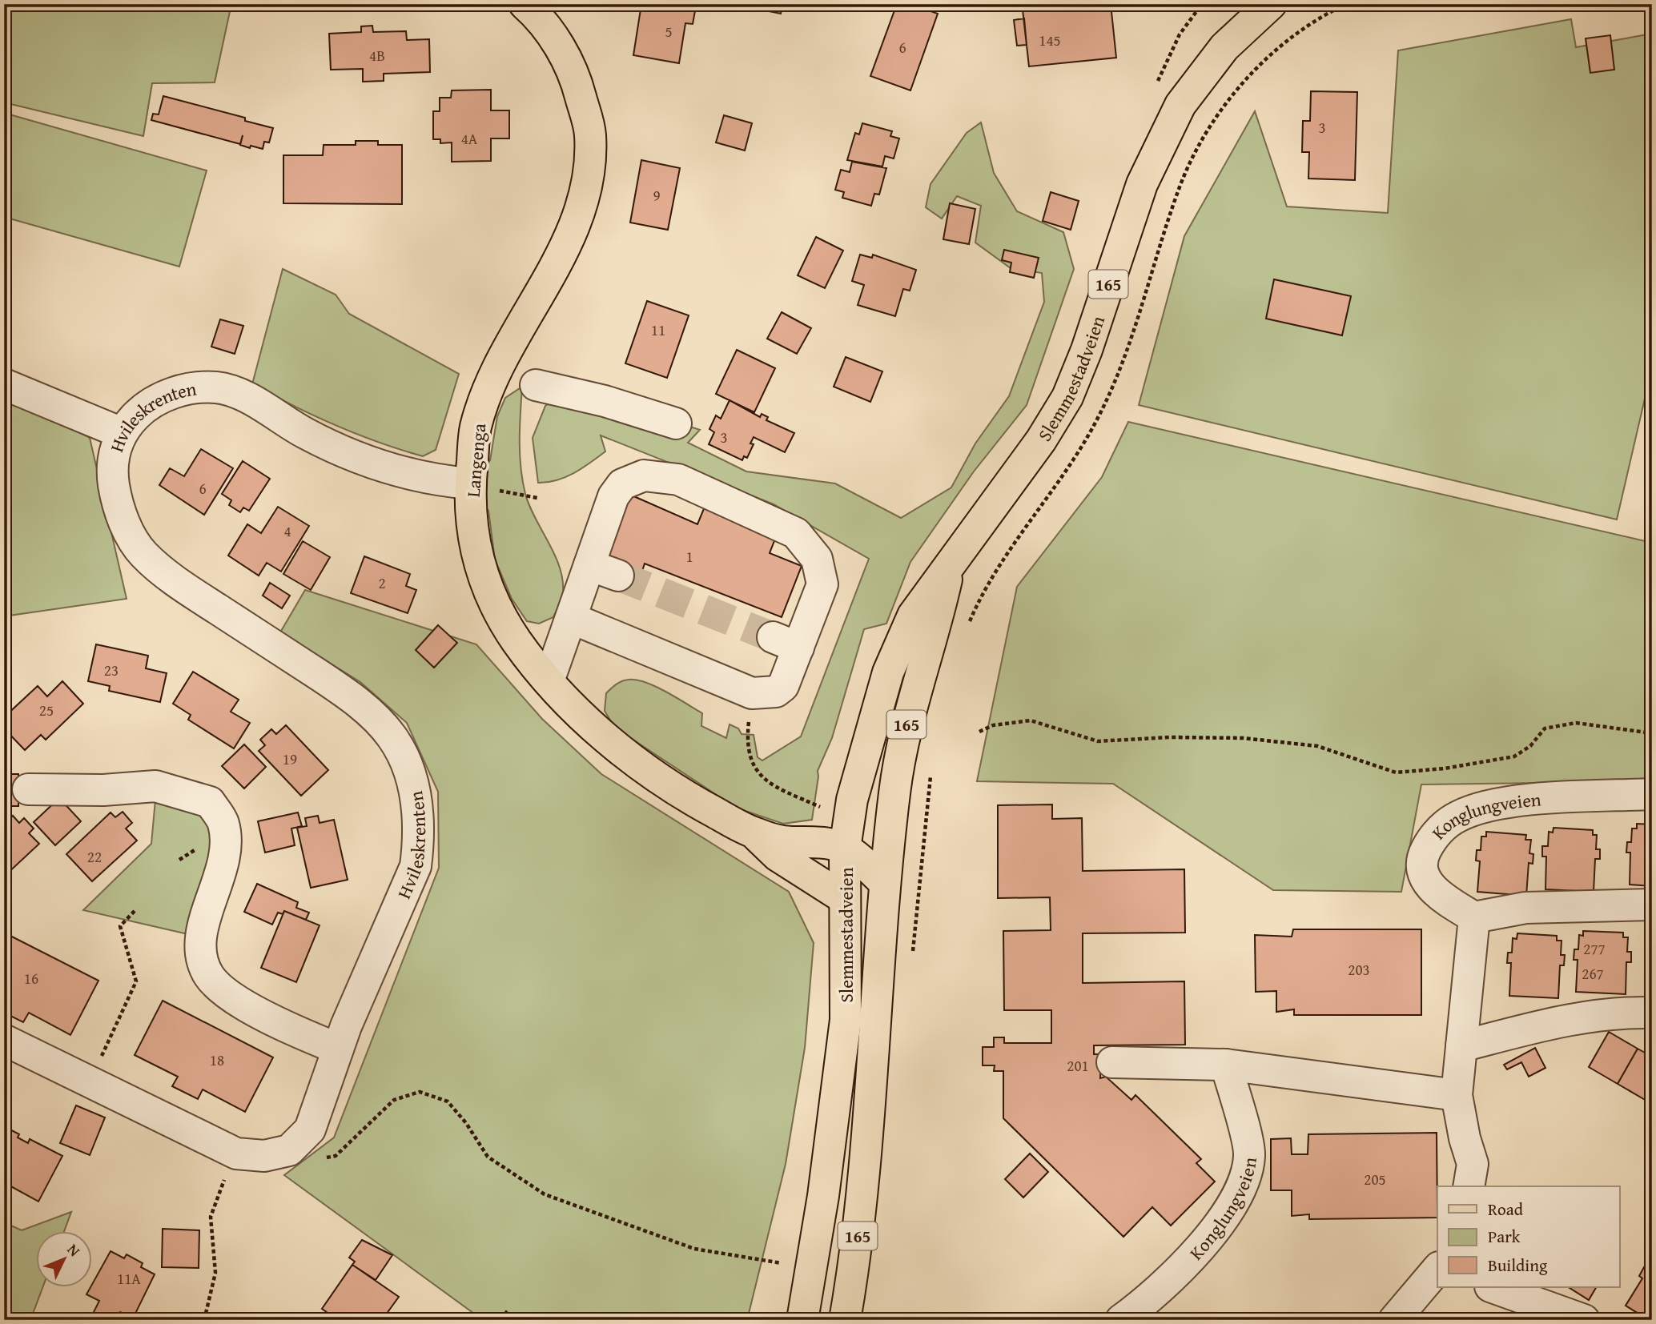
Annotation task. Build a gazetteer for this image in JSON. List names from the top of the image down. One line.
{"streets":{"main road":["165","Slemmestadveien","Langenga"],"street":["Hvileskrenten","Konglungveien"]},"crossings":[["Slemmestadveien","Langenga"],["Hvileskrenten","Langenga"]],"house_numbers":["5","145","6","4B","3","4A","9","11","3","6","4","1","2","23","25","19","22","277","203","267","16","18","201","205","11A"],"legend":["Road","Park","Building"],"north":"top right"}
